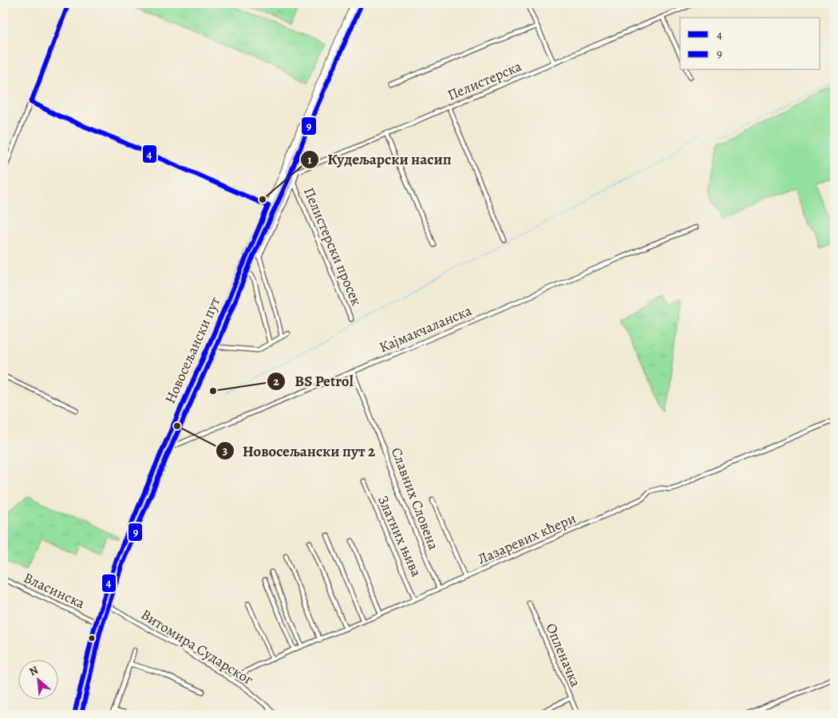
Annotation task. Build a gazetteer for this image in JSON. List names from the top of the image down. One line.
{"streets":{"main road":["Новосељански пут"],"street":["Пелистерска","Пелистерски просек","Кајмакчаланска","Славних Словена","Златних њива","Лазаревих кћери","Власинска","Витомира Сударског","Опленачка"]},"crossings":[["Пелистерска","Новосељански пут"],["Кајмакчаланска","Новосељански пут"],["Кајмакчаланска","Славних Словена"],["Новосељански пут","Власинска"],["Новосељански пут","Витомира Сударског"],["Славних Словена","Лазаревих кћери"],["Златних њива","Лазаревих кћери"],["Лазаревих кћери","Витомира Сударског"]],"places":["Кудељарски насип","BS Petrol","Новосељански пут 2"],"lines":["transit line 4","transit line 9"],"legend":["4","9"],"north":"top left"}
